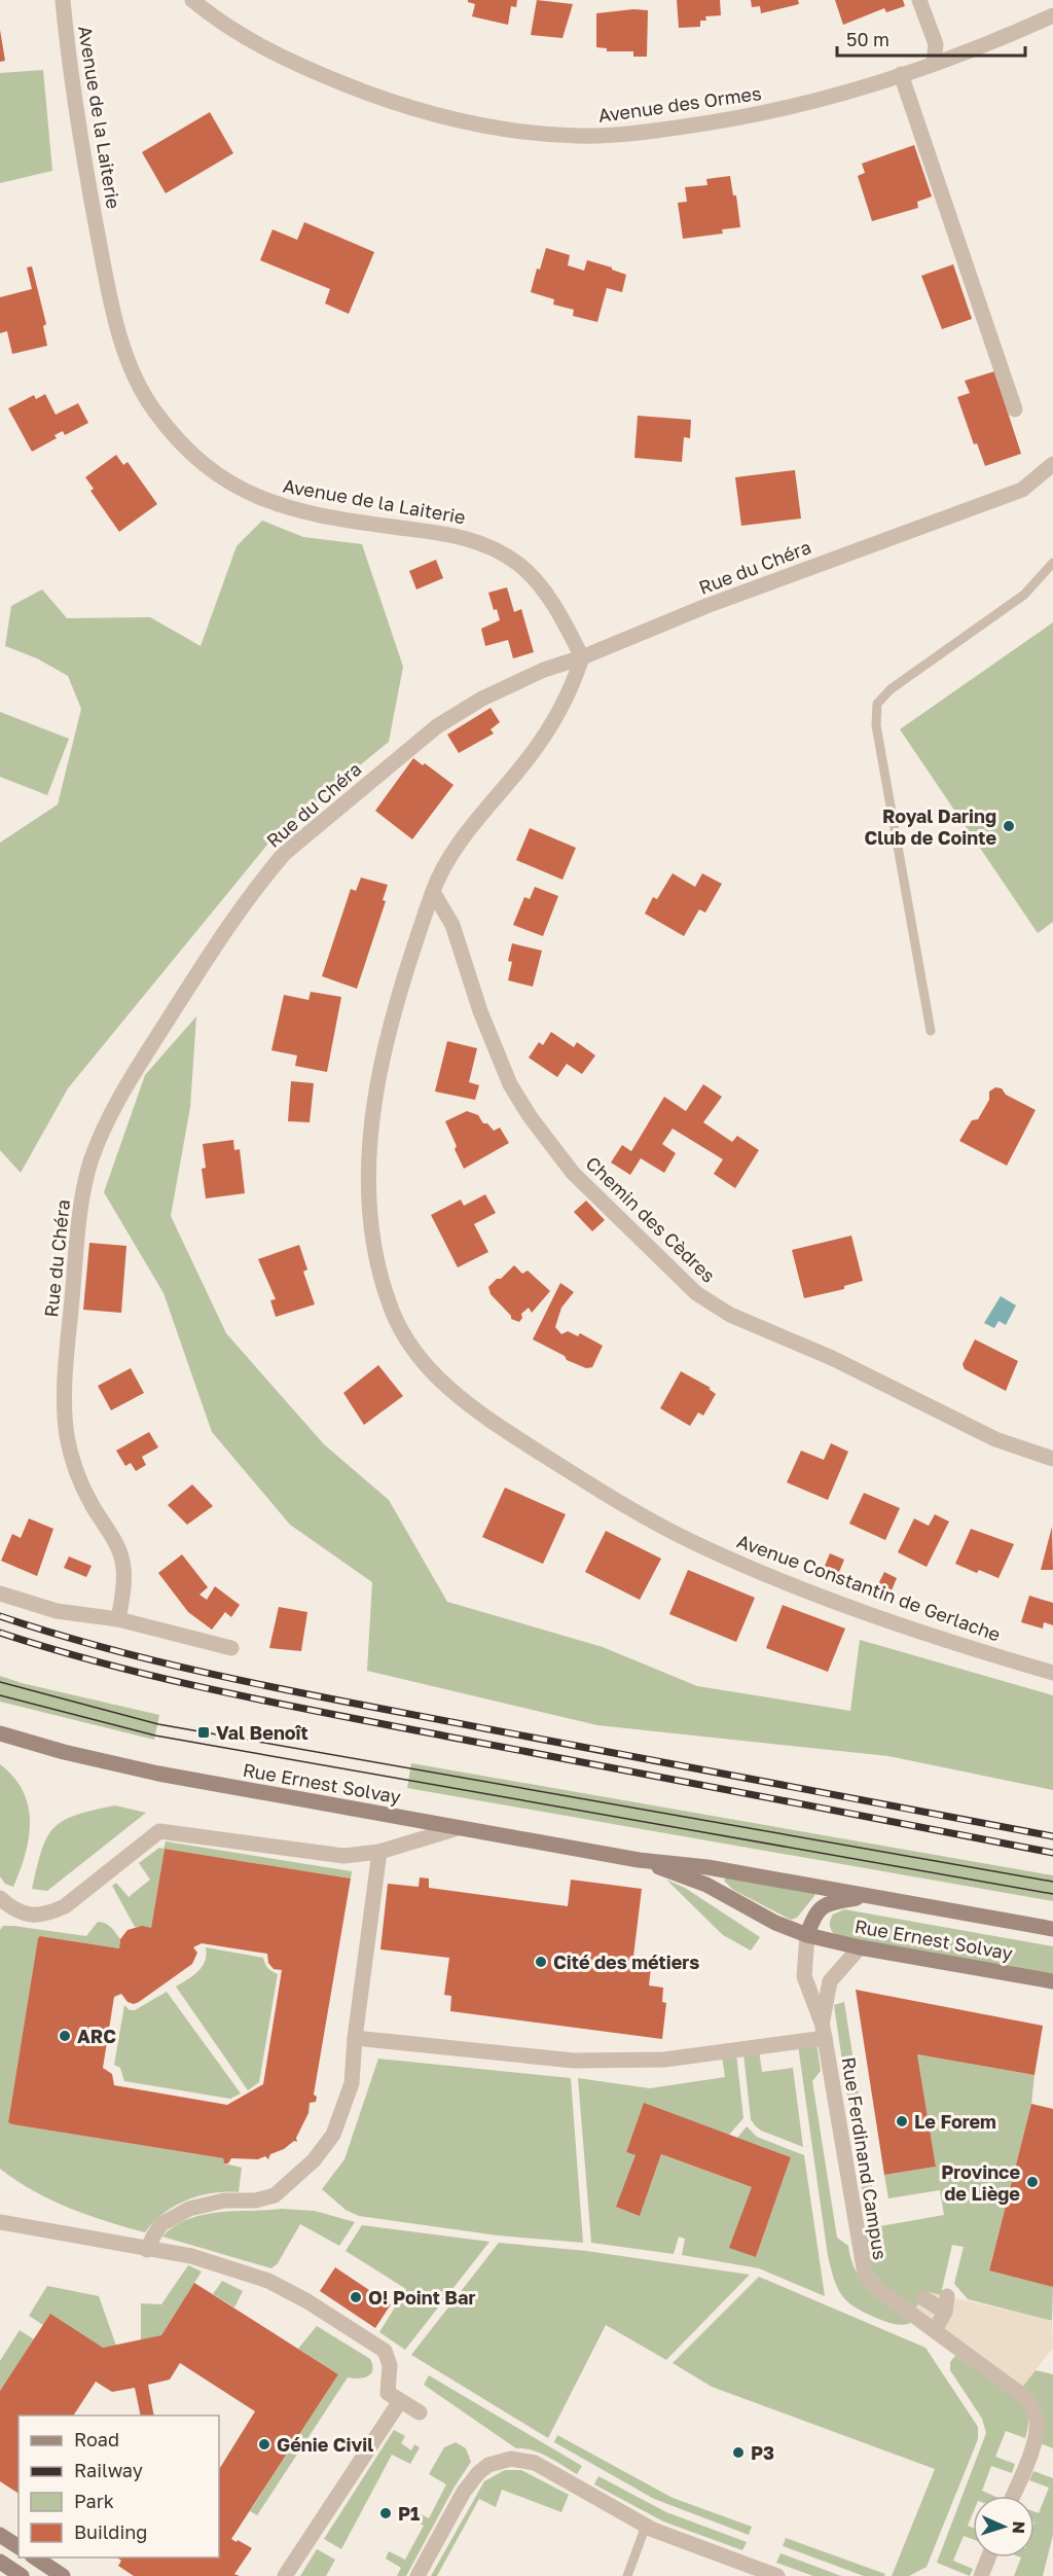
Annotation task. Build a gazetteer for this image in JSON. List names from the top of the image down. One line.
{"streets":{"street":["Avenue des Ormes","Avenue de la Laiterie","Rue du Chéra","Chemin des Cèdres","Avenue Constantin de Gerlache","Rue Ernest Solvay","Rue Ferdinand Campus"]},"crossings":[["Avenue de la Laiterie","Rue du Chéra"],["Avenue de la Laiterie","Avenue Constantin de Gerlache"],["Rue du Chéra","Avenue Constantin de Gerlache"],["Chemin des Cèdres","Avenue Constantin de Gerlache"]],"places":{"other":["Royal Daring Club de Cointe","Cité des métiers","ARC","Le Forem","Province de Liège","O! Point Bar","Génie Civil","P3","P1"],"transit":["Val Benoît"]},"legend":["Road","Railway","Park","Building"],"scale_bar":"50 m","north":"right"}
